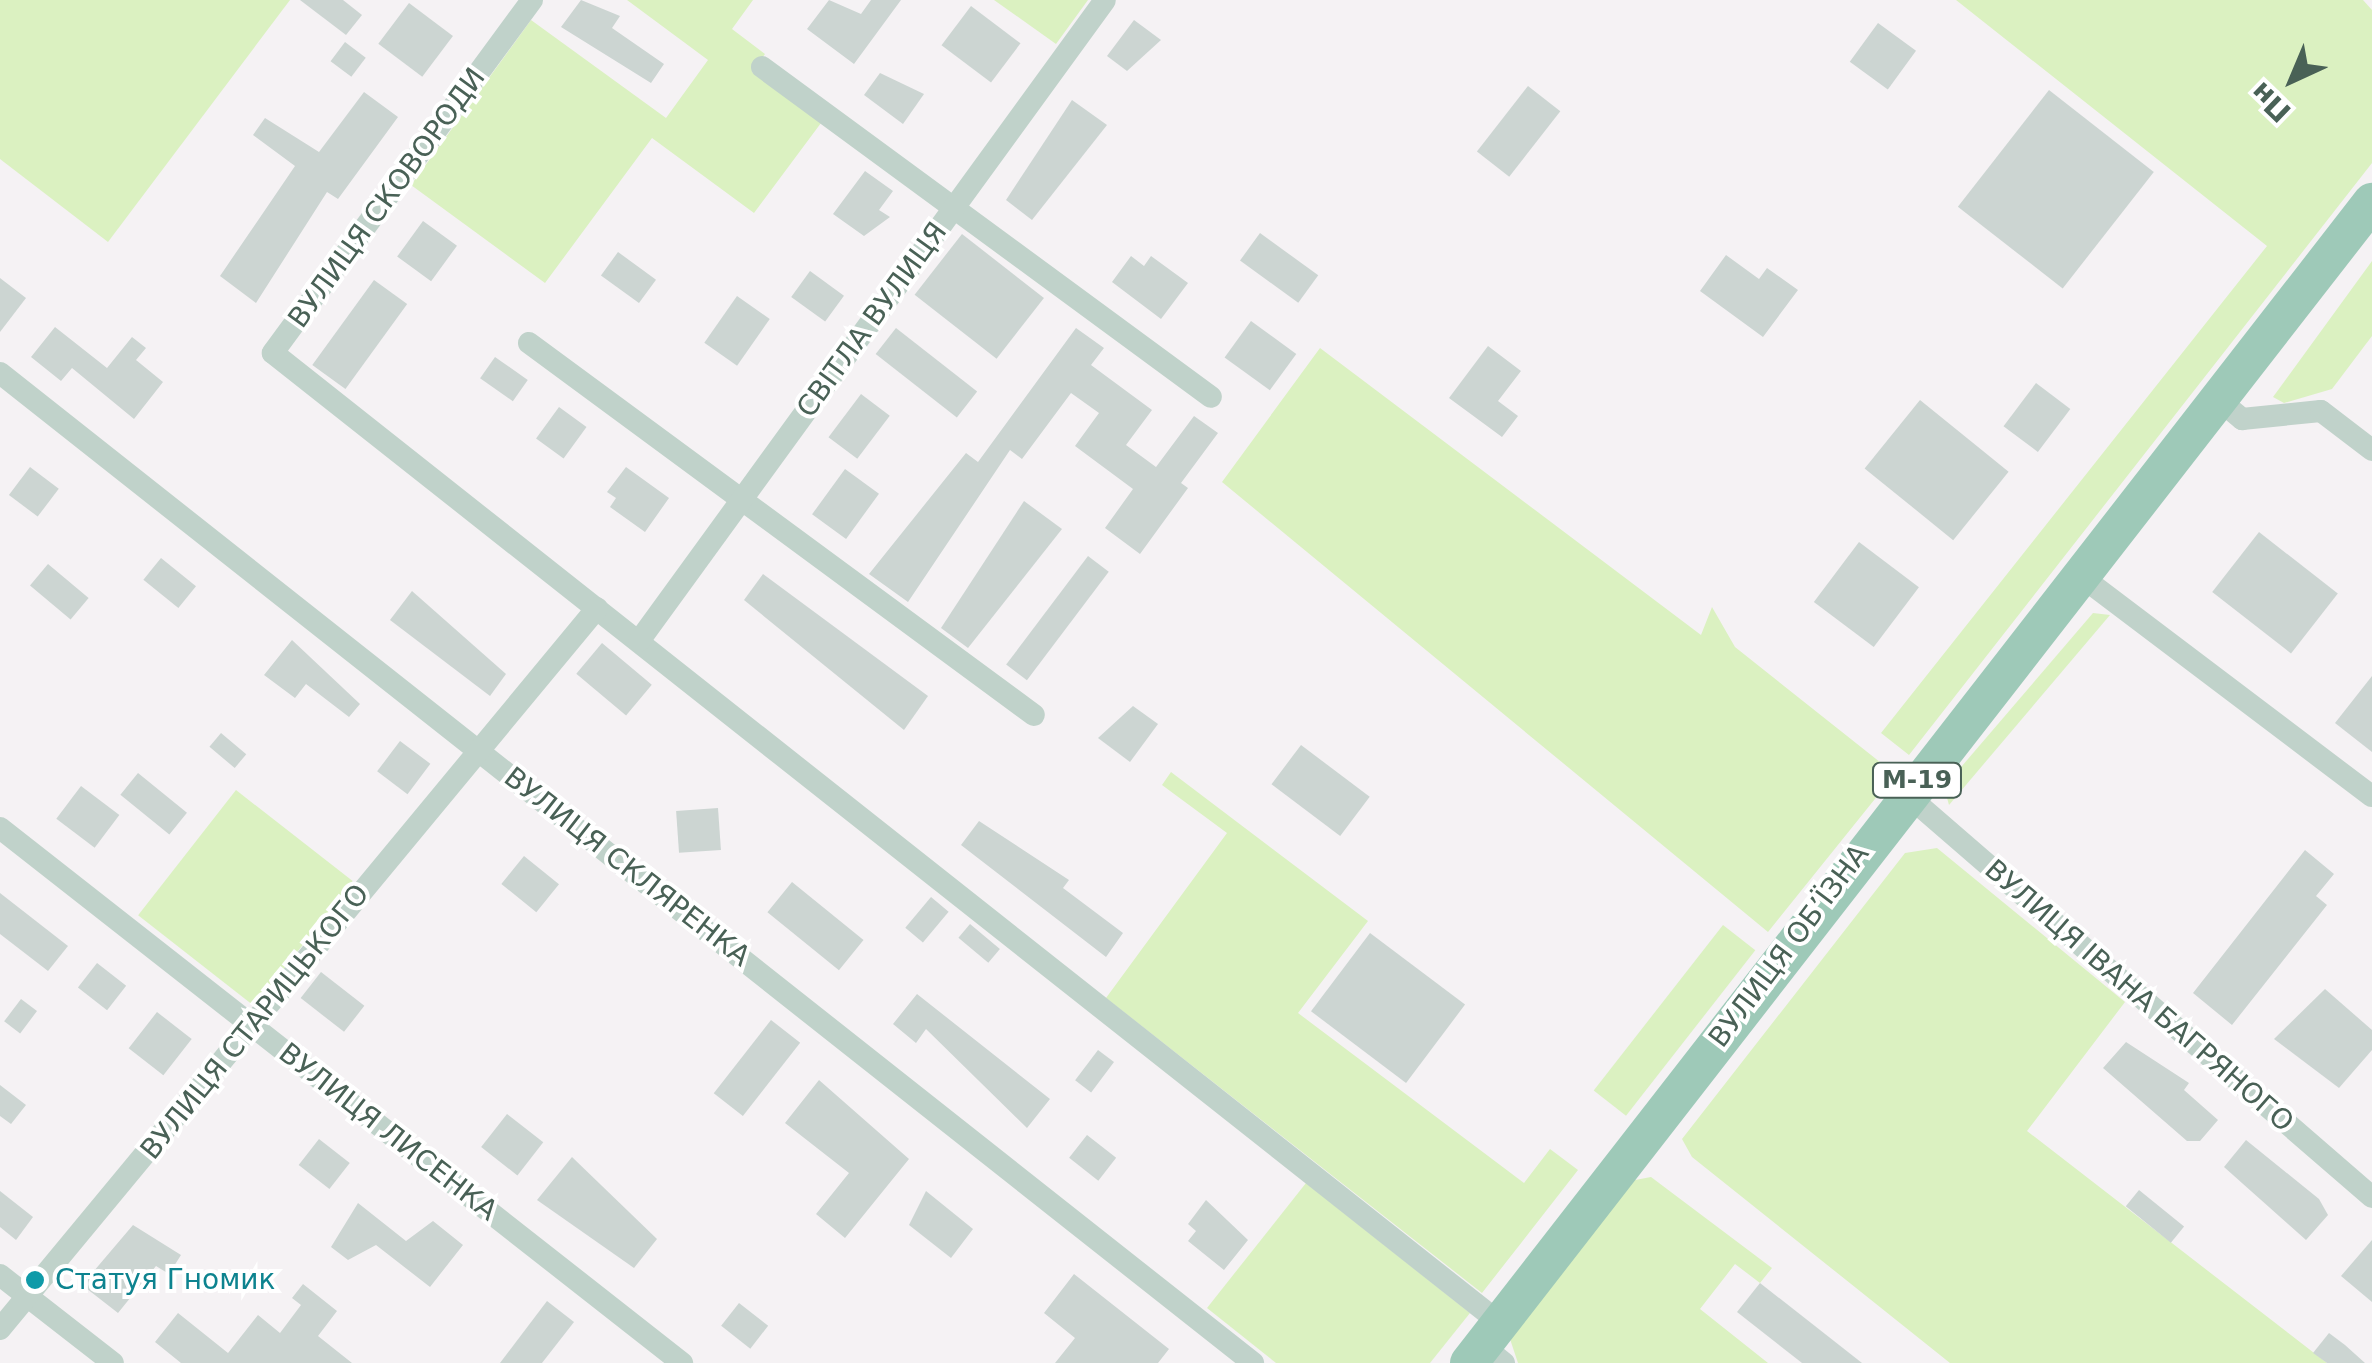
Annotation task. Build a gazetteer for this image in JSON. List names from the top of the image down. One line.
{"streets":{"highway":["М-19","ВУЛИЦЯ ОБ’ЇЗНА"],"street":["ВУЛИЦЯ СКОВОРОДИ","СВІТЛА ВУЛИЦЯ","ВУЛИЦЯ СКЛЯРЕНКА","ВУЛИЦЯ ІВАНА БАГРЯНОГО","ВУЛИЦЯ СТАРИЦЬКОГО","ВУЛИЦЯ ЛИСЕНКА"]},"crossings":[["ВУЛИЦЯ СКОВОРОДИ","ВУЛИЦЯ СТАРИЦЬКОГО"],["ВУЛИЦЯ СКЛЯРЕНКА","ВУЛИЦЯ СТАРИЦЬКОГО"],["ВУЛИЦЯ ОБ’ЇЗНА","ВУЛИЦЯ ІВАНА БАГРЯНОГО"],["ВУЛИЦЯ СТАРИЦЬКОГО","ВУЛИЦЯ ЛИСЕНКА"]],"places":["Статуя Гномик"],"north":"bottom left"}
